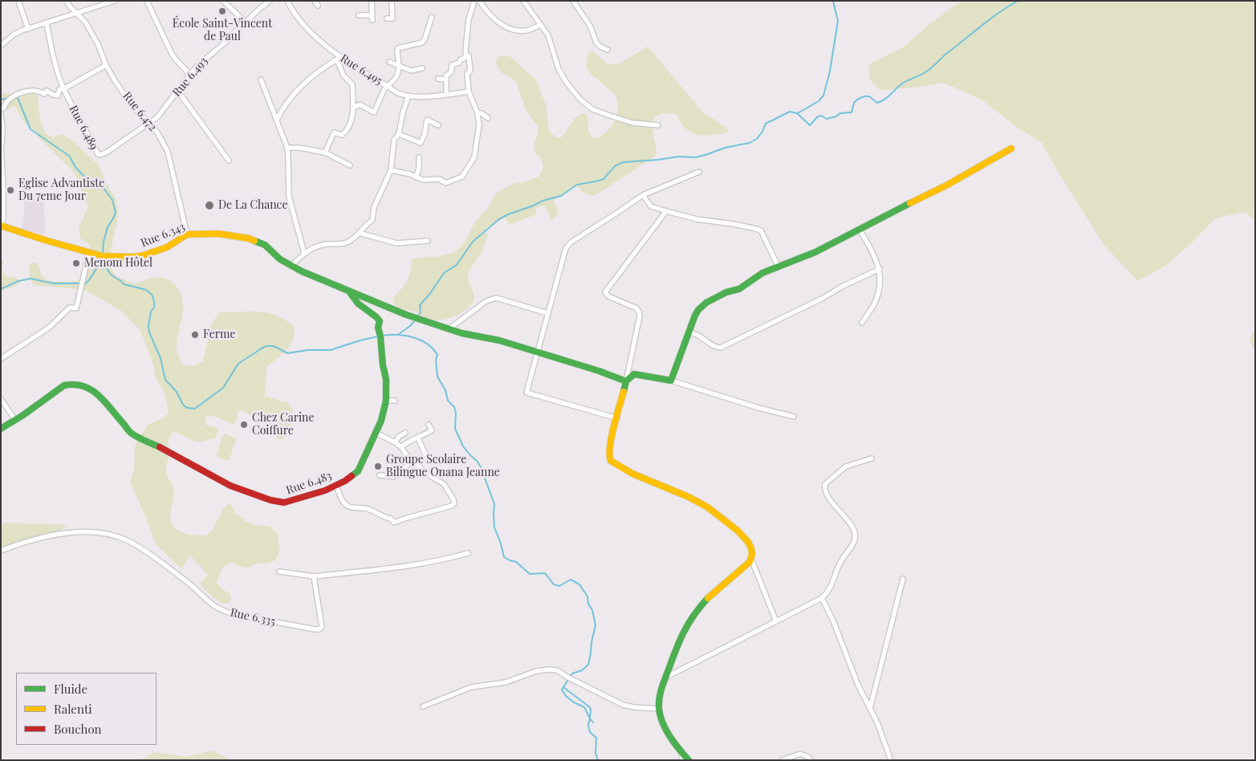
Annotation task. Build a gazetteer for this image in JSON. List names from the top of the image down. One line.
{"streets":{"street":["Rue 6.495","Rue 6.493","Rue 6.472","Rue 6.489","Rue 6.343","Rue 6.483","Rue 6.335"]},"crossings":[["Rue 6.493","Rue 6.472"],["Rue 6.493","Rue 6.489"],["Rue 6.472","Rue 6.489"],["Rue 6.472","Rue 6.343"],["Rue 6.343","Rue 6.483"]],"places":["École Saint-Vincent de Paul","Eglise Advantiste Du 7eme Jour","De La Chance","Menom Hôtel","Ferme","Chez Carine Coiffure","Groupe Scolaire Bilingue Onana Jeanne"],"legend":["Fluide","Ralenti","Bouchon"]}
